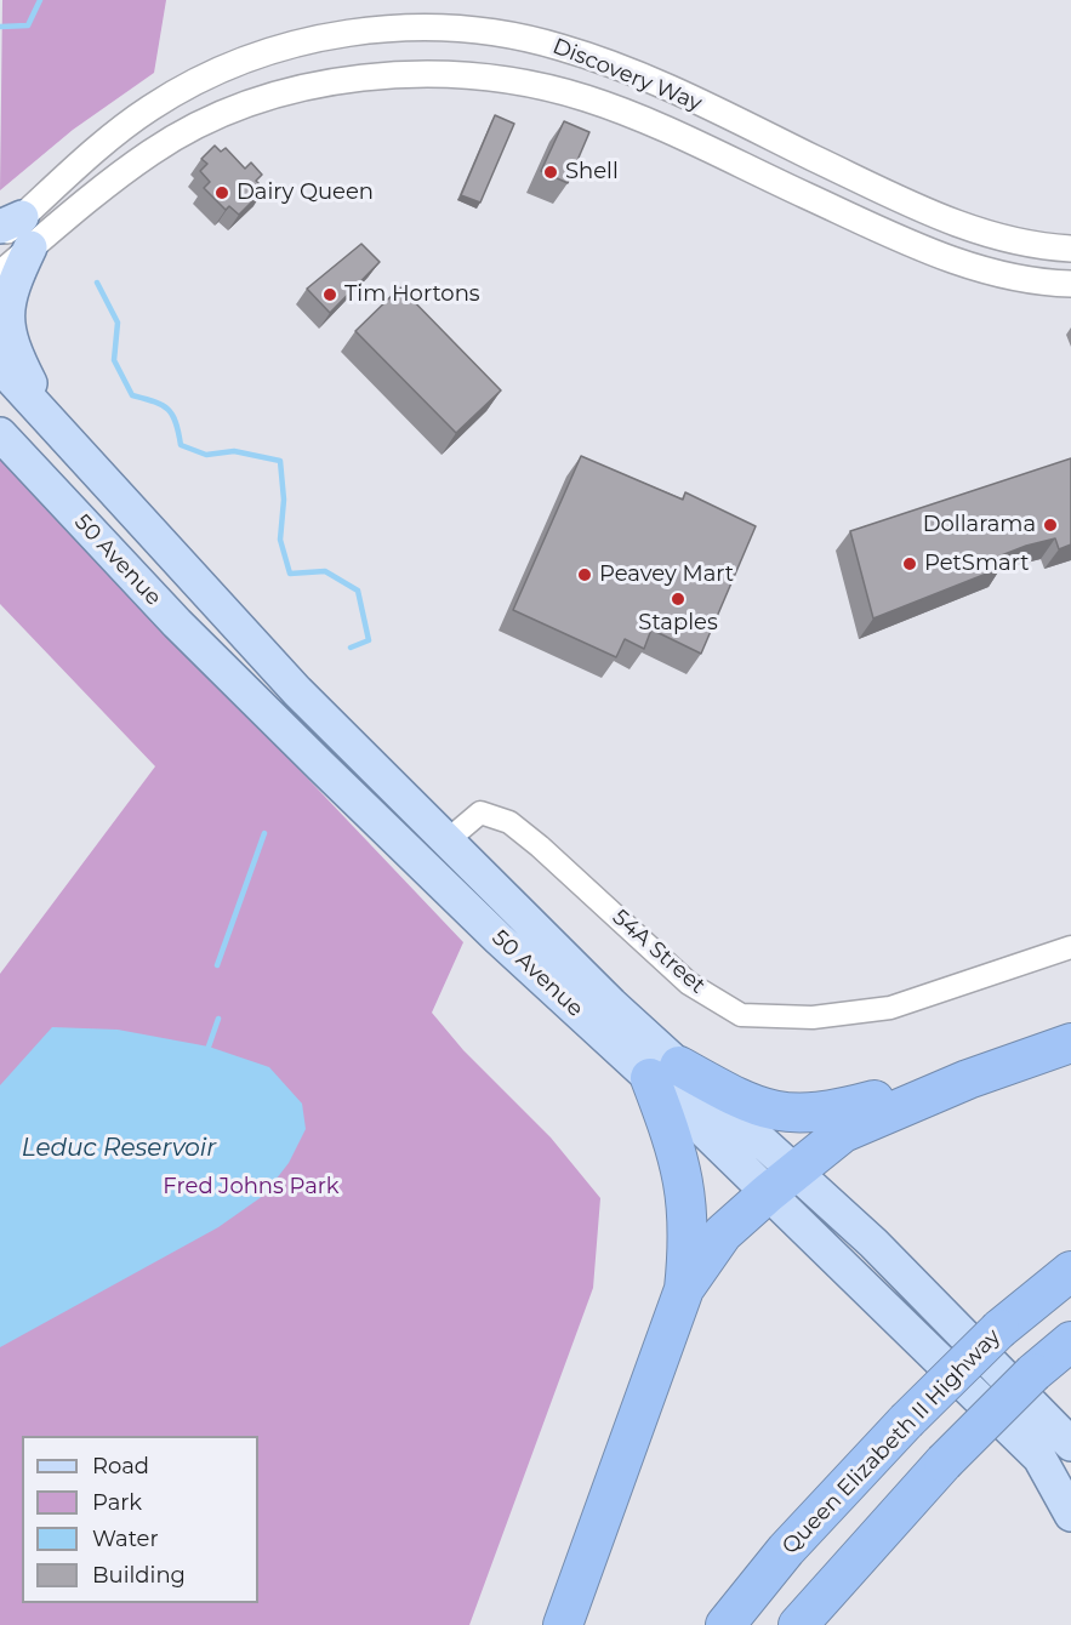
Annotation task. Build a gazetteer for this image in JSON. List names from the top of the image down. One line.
{"streets":{"highway":["Queen Elizabeth II Highway"],"main road":["50 Avenue"],"street":["Discovery Way","54A Street"]},"crossings":[["50 Avenue","54A Street"]],"water":["Leduc Reservoir"],"parks":["Fred Johns Park"],"places":["Shell","Dairy Queen","Tim Hortons","Dollarama","PetSmart","Peavey Mart","Staples"],"legend":["Road","Park","Water","Building"]}
